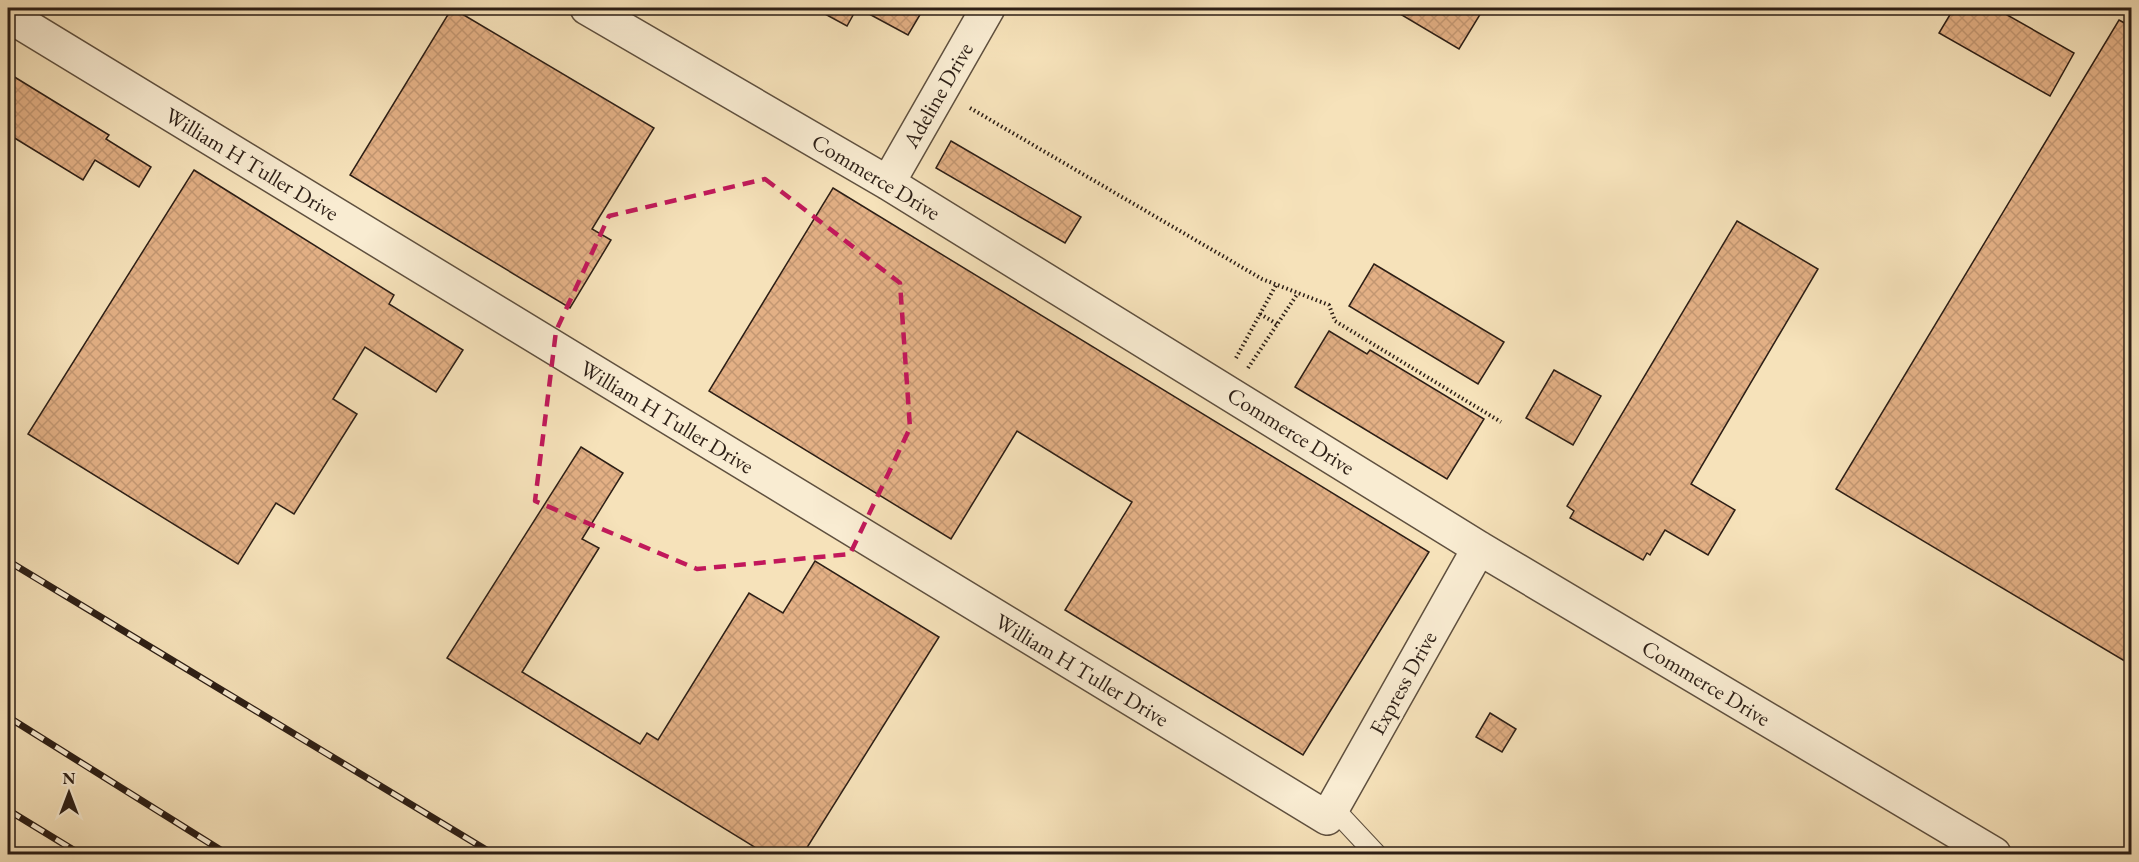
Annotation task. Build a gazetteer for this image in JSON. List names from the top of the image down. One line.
{"streets":{"street":["Adeline Drive","William H Tuller Drive","Commerce Drive","Express Drive"]},"crossings":[["Adeline Drive","Commerce Drive"],["William H Tuller Drive","Express Drive"],["Commerce Drive","Express Drive"]],"north":"top"}
